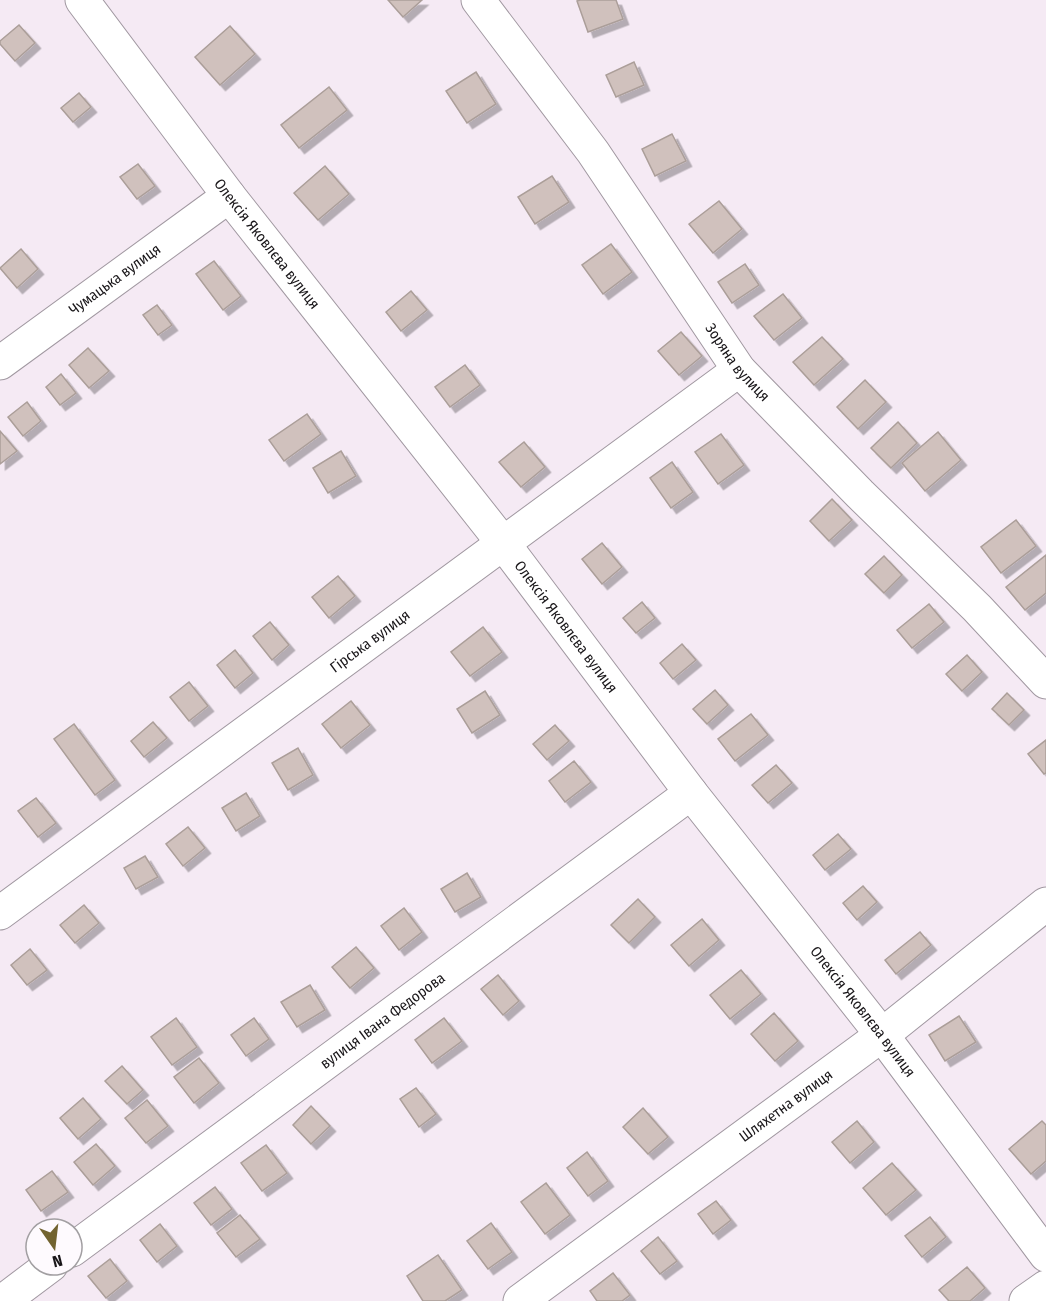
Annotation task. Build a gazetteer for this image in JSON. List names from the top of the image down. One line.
{"streets":{"street":["Олексія Яковлєва вулиця","Чумацька вулиця","Зоряна вулиця","Гірська вулиця","вулиця Івана Федорова","Шляхетна вулиця"]},"crossings":[["Олексія Яковлєва вулиця","Чумацька вулиця"],["Олексія Яковлєва вулиця","Гірська вулиця"],["Олексія Яковлєва вулиця","вулиця Івана Федорова"],["Олексія Яковлєва вулиця","Шляхетна вулиця"],["Зоряна вулиця","Гірська вулиця"]],"north":"bottom"}
